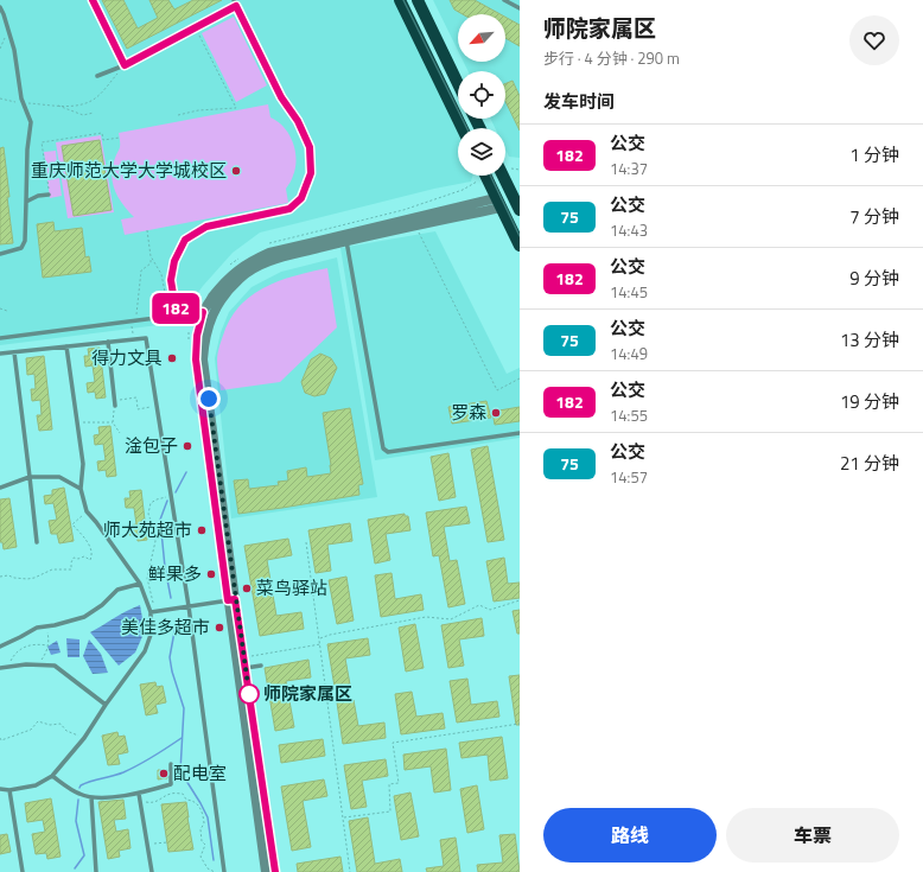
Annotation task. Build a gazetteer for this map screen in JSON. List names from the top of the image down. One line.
{"places":["重庆师范大学大学城校区","得力文具","罗森","淦包子","师大苑超市","鲜果多","菜鸟驿站","美佳多超市","师院家属区","配电室"],"lines":["bus line 182"],"north":"bottom left","page":{"on_map":"182","heading":[["师院家属区","步行 · 4 分钟 · 290 m"],"发车时间"],"list":[{"mark":"182","name":"公交","note":"14:37","value":"1 分钟"},{"mark":"75","name":"公交","note":"14:43","value":"7 分钟"},{"mark":"182","name":"公交","note":"14:45","value":"9 分钟"},{"mark":"75","name":"公交","note":"14:49","value":"13 分钟"},{"mark":"182","name":"公交","note":"14:55","value":"19 分钟"},{"mark":"75","name":"公交","note":"14:57","value":"21 分钟"}],"buttons":["路线","车票"]}}
